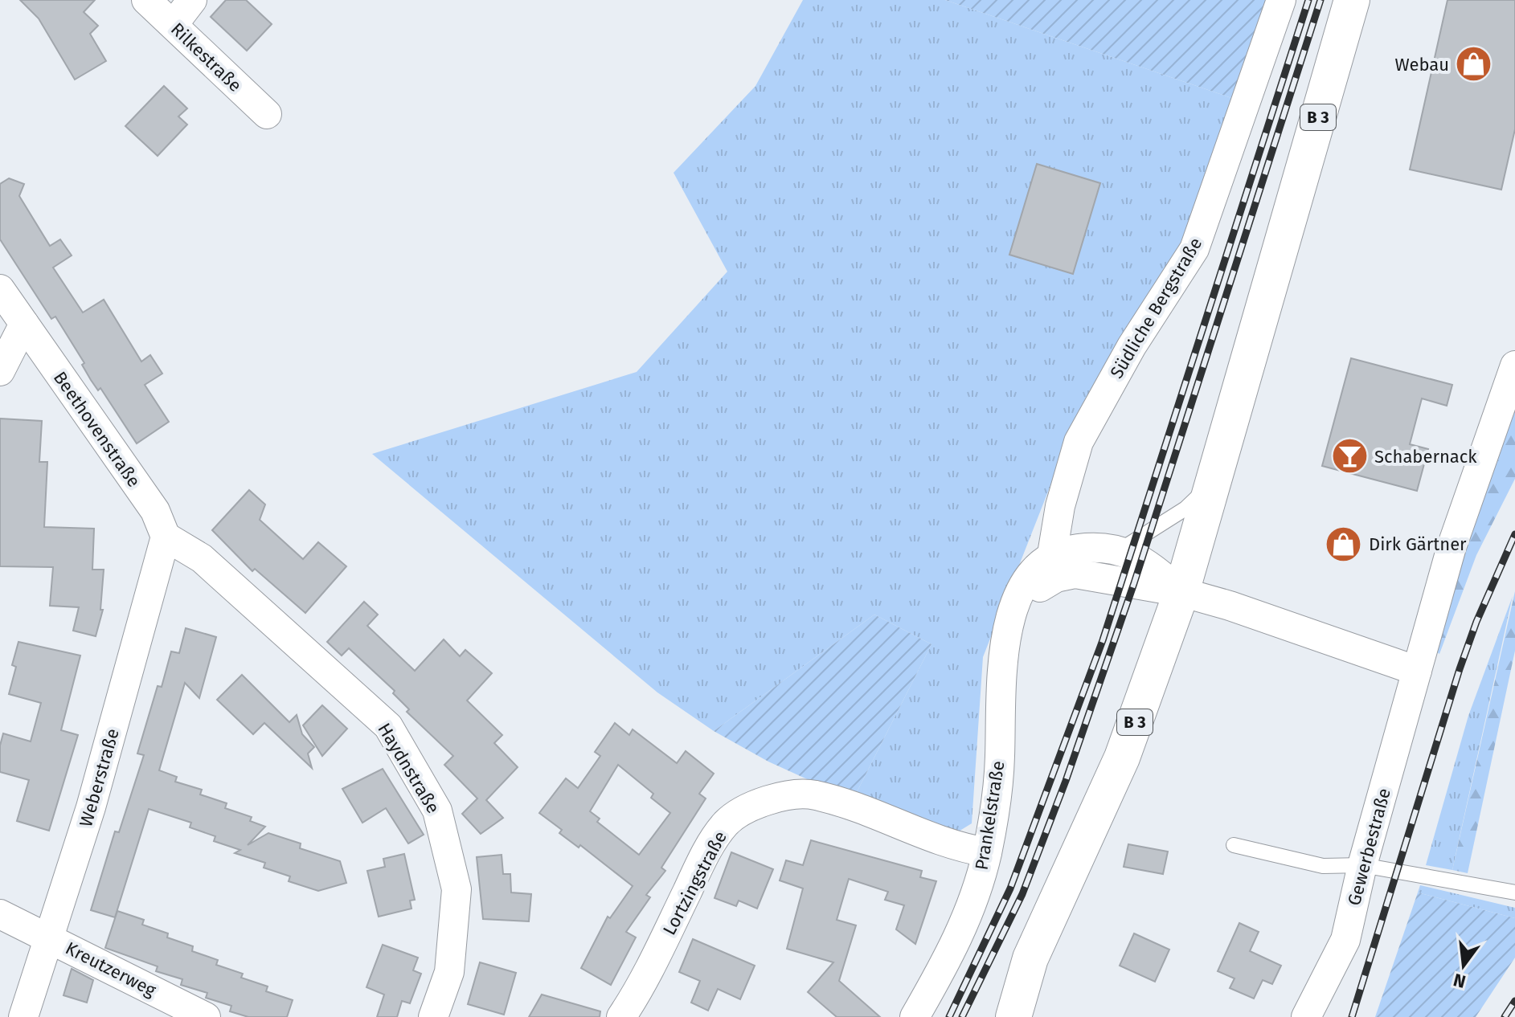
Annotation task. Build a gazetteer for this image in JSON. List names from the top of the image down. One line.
{"streets":{"main road":["B 3"],"street":["Rilkestraße","Südliche Bergstraße","Beethovenstraße","Haydnstraße","Weberstraße","Prankelstraße","Gewerbestraße","Lortzingstraße","Kreutzerweg"]},"crossings":[["B 3","Prankelstraße"],["Südliche Bergstraße","Prankelstraße"],["Beethovenstraße","Haydnstraße"],["Beethovenstraße","Weberstraße"],["Haydnstraße","Weberstraße"],["Weberstraße","Kreutzerweg"],["Prankelstraße","Lortzingstraße"]],"places":{"shop":["Webau","Dirk Gärtner"],"bar":["Schabernack"]},"north":"bottom"}
